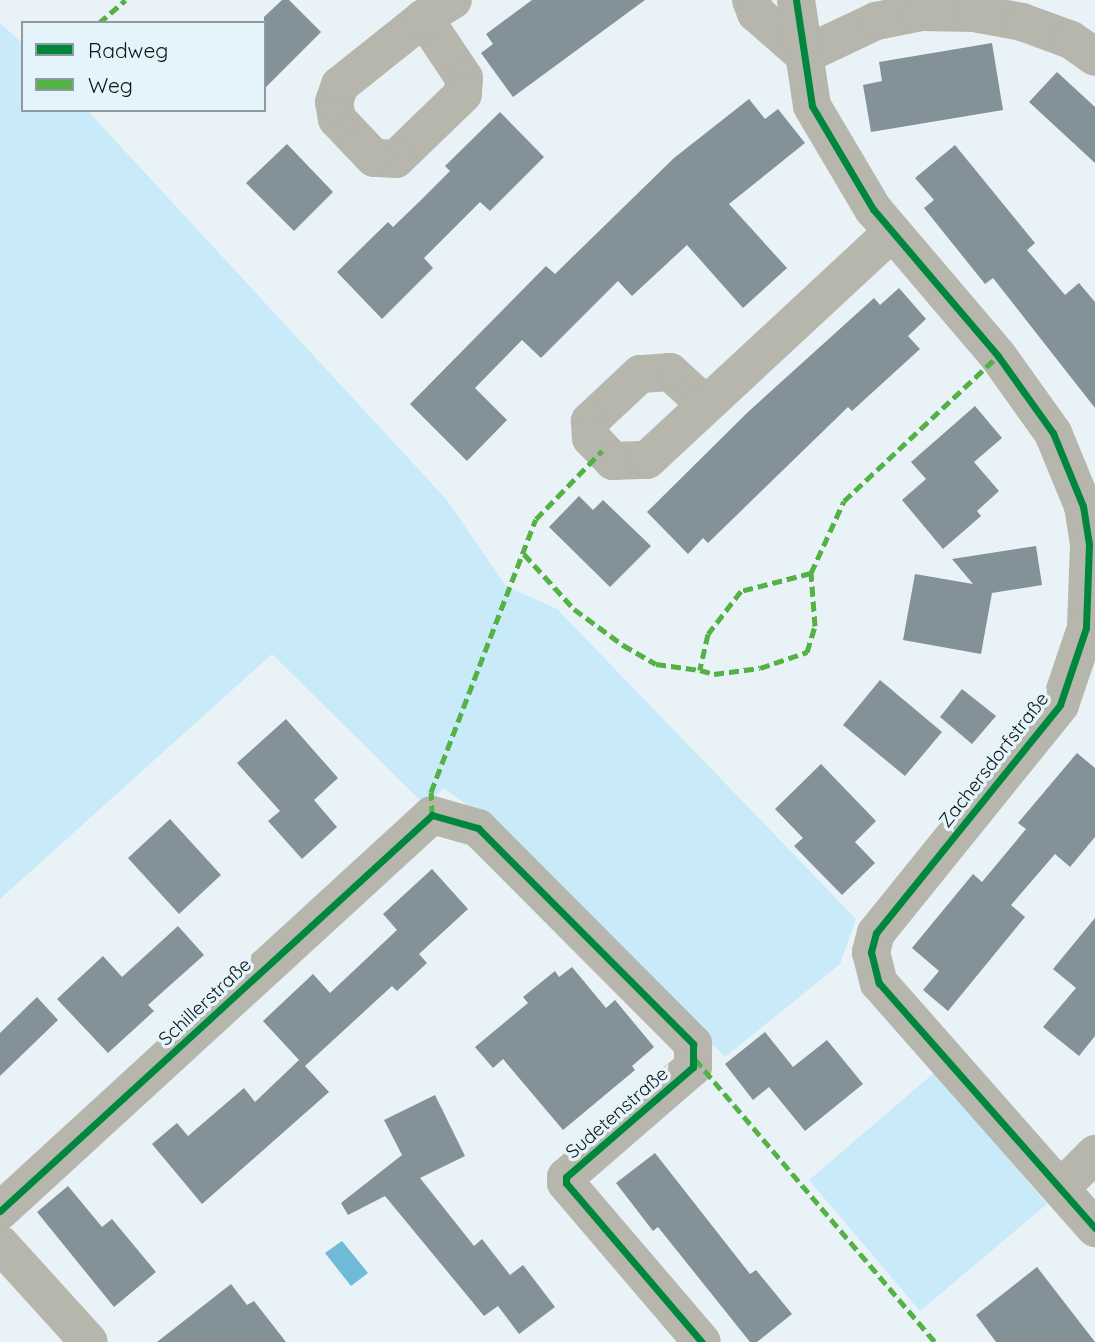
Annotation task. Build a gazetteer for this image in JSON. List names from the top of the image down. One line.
{"streets":{"street":["Zachersdorfstraße","Schillerstraße","Sudetenstraße"]},"crossings":[["Schillerstraße","Sudetenstraße"]],"legend":["Radweg","Weg"]}
